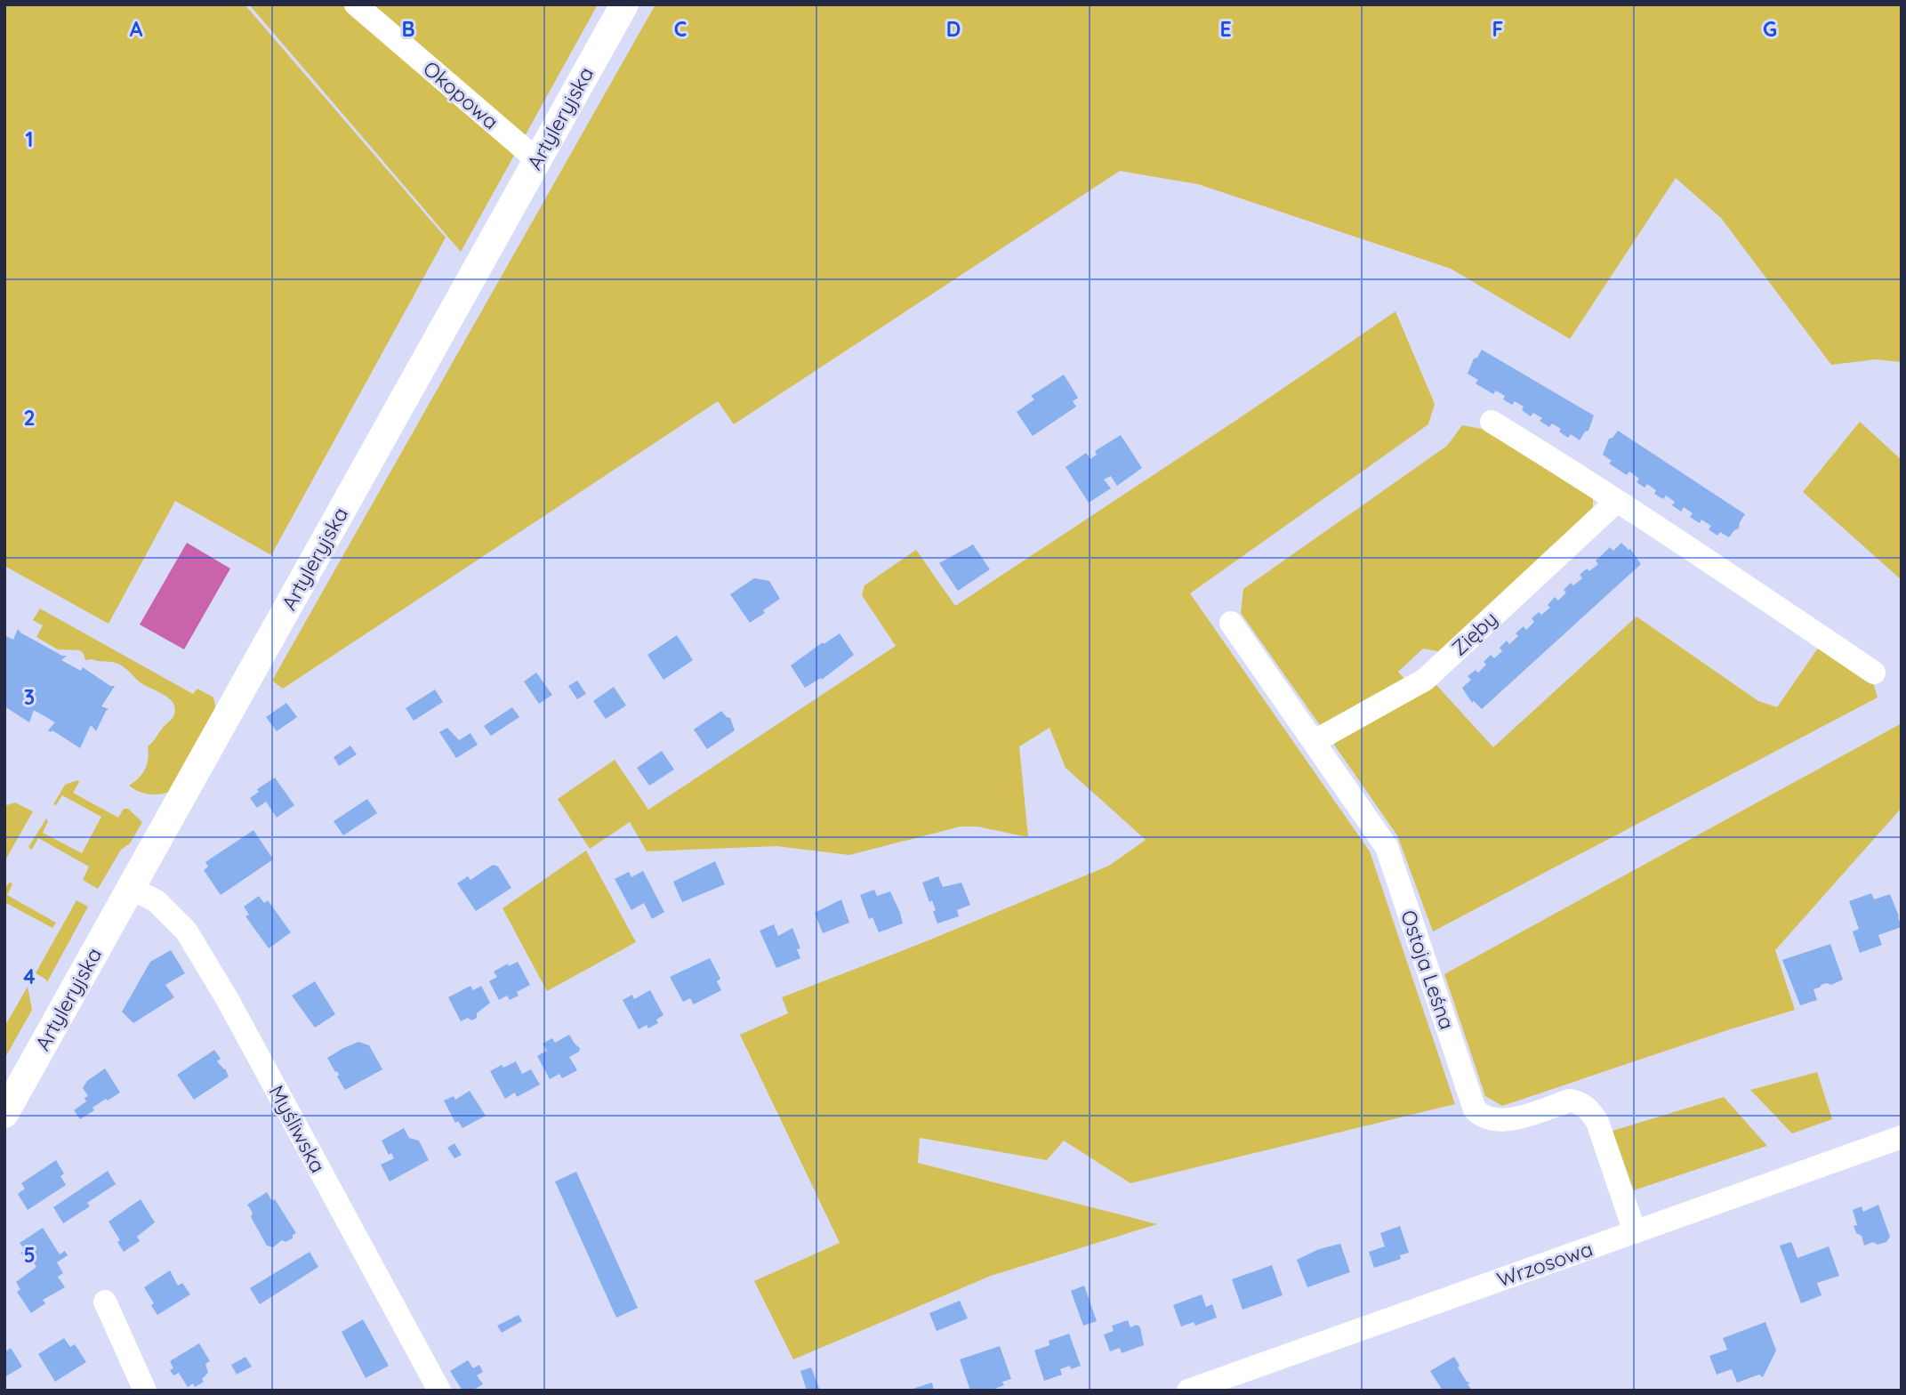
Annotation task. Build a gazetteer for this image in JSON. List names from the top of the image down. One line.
{"streets":{"street":["Okopowa","Artyleryjska","Zięby","Ostoja Leśna","Myśliwska","Wrzosowa"]},"crossings":[["Okopowa","Artyleryjska"],["Artyleryjska","Myśliwska"],["Zięby","Ostoja Leśna"],["Ostoja Leśna","Wrzosowa"]],"grid":{"columns":["A","B","C","D","E","F","G"],"rows":["1","2","3","4","5"]}}
